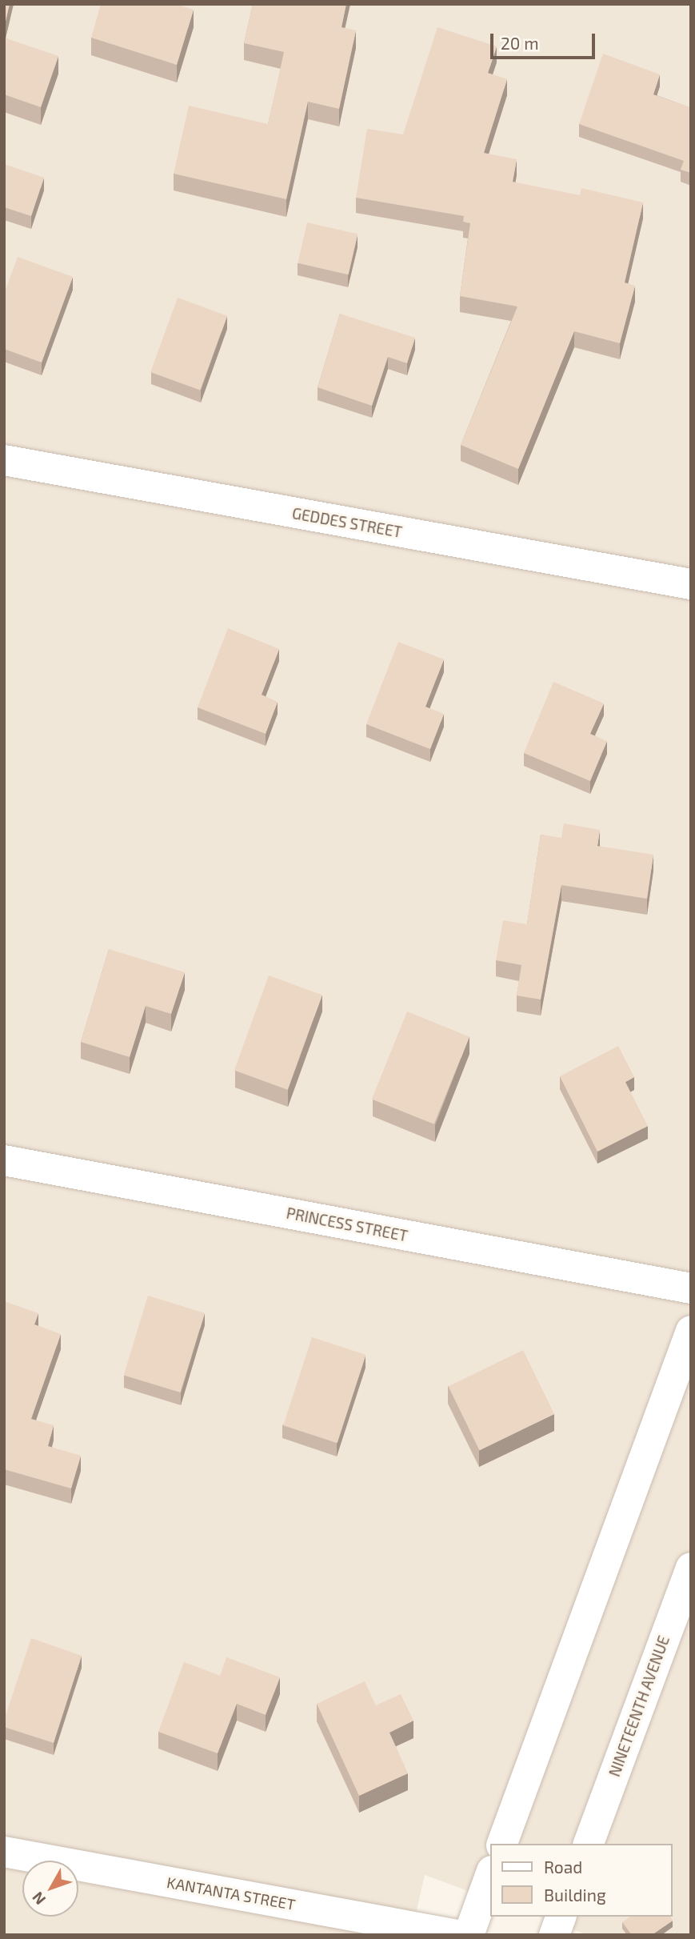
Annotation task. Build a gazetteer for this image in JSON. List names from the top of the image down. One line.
{"streets":{"street":["GEDDES STREET","PRINCESS STREET","NINETEENTH AVENUE","KANTANTA STREET"]},"legend":["Road","Building"],"scale_bar":"20 m","north":"bottom left"}
